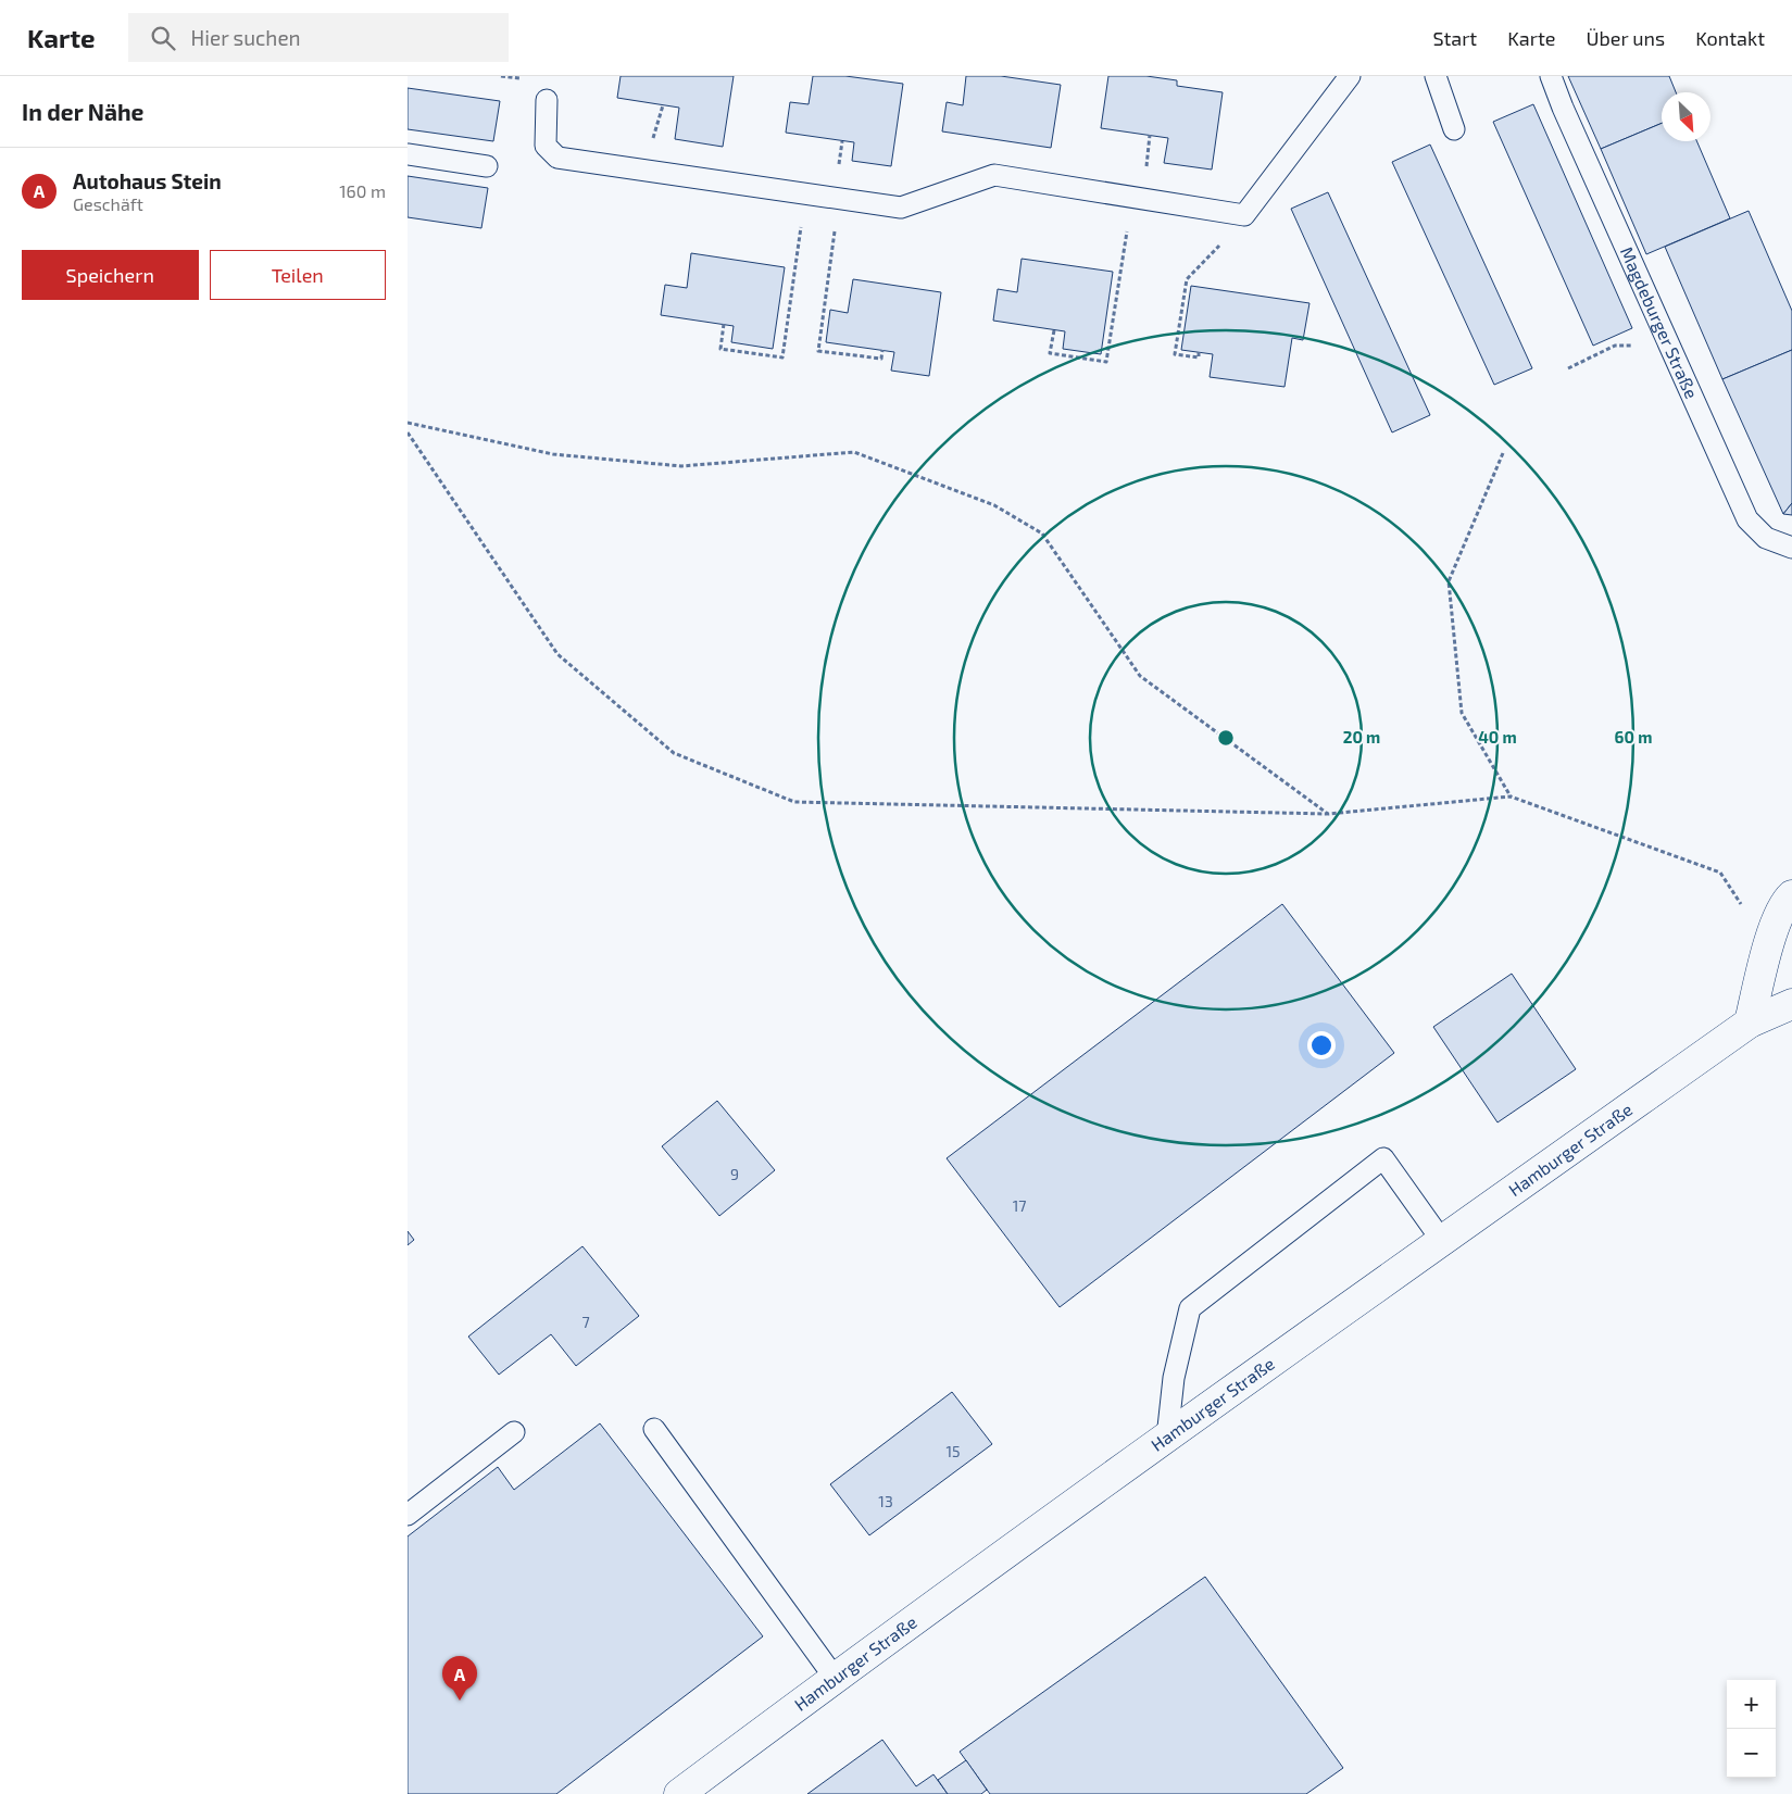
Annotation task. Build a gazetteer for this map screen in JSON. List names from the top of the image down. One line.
{"streets":{"street":["Hamburger Straße"],"lane":["Magdeburger Straße"]},"house_numbers":["9","17","7","15","13"],"north":"bottom right","page":{"header":"Karte","search":"Hier suchen","nav":["Start","Karte","Über uns","Kontakt"],"heading":"In der Nähe","list":[{"mark":"A","name":"Autohaus Stein","note":"Geschäft","value":"160 m"}],"buttons":["Speichern","Teilen"],"pins":"A","map_buttons":["+","−"]},"rings":["20 m","40 m","60 m"]}
